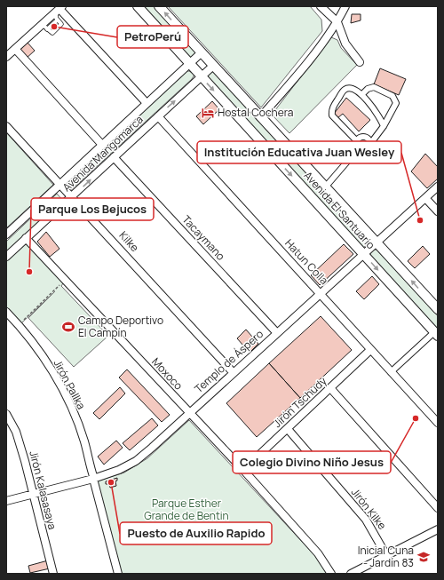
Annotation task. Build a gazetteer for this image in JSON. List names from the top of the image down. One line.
{"streets":{"street":["Avenida Mangomarca","Avenida El Santuario","Tacaymano","Kilke","Hatun Colla","Templo de Áspero","Moxoco","Jirón Pallka","Jirón Tschudy","Jirón Kalasasaya","Jirón Kilke"]},"crossings":[["Avenida Mangomarca","Avenida El Santuario"],["Avenida Mangomarca","Tacaymano"],["Avenida Mangomarca","Kilke"],["Avenida Mangomarca","Hatun Colla"],["Avenida Mangomarca","Moxoco"],["Avenida El Santuario","Templo de Áspero"],["Tacaymano","Templo de Áspero"],["Kilke","Templo de Áspero"],["Hatun Colla","Templo de Áspero"],["Hatun Colla","Jirón Tschudy"],["Templo de Áspero","Moxoco"],["Templo de Áspero","Jirón Pallka"],["Templo de Áspero","Jirón Kalasasaya"],["Moxoco","Jirón Tschudy"],["Jirón Tschudy","Jirón Kilke"]],"parks":["Parque Esther Grande de Bentin"],"places":{"other":["PetroPerú","Institución Educativa Juan Wesley","Parque Los Bejucos","Colegio Divino Niño Jesus","Puesto de Auxilio Rapido"],"hotel":["Hostal Cochera"],"sports":["Campo Deportivo El Campín"],"school or university":["Inicial Cuna - Jardín 83"]}}
